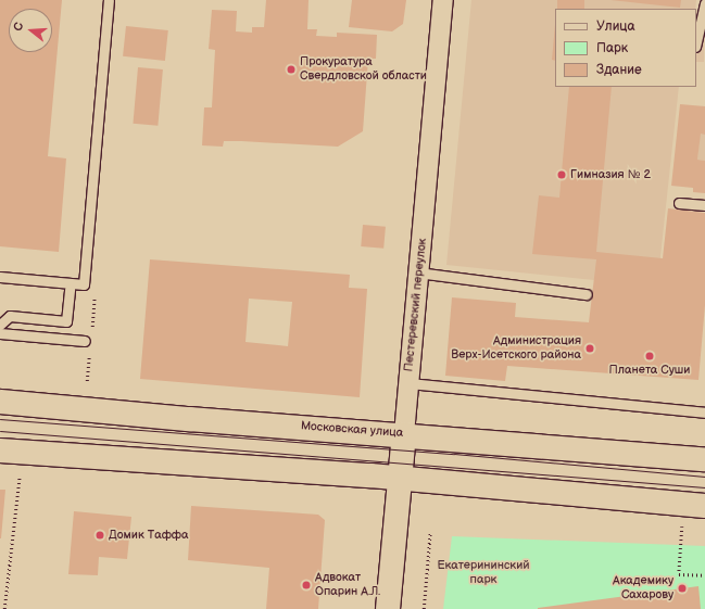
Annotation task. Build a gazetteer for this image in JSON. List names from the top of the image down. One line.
{"streets":{"main road":["Пестеревский переулок","Московская улица"]},"crossings":[["Пестеревский переулок","Московская улица"]],"parks":["Екатерининский парк"],"places":["Прокуратура Свердловской области","Гимназия № 2","Администрация Верх-Исетского района","Планета Суши","Домик Таффа","Адвокат Опарин А.Л.","Академику Сахарову"],"legend":["Улица","Парк","Здание"],"north":"left"}
